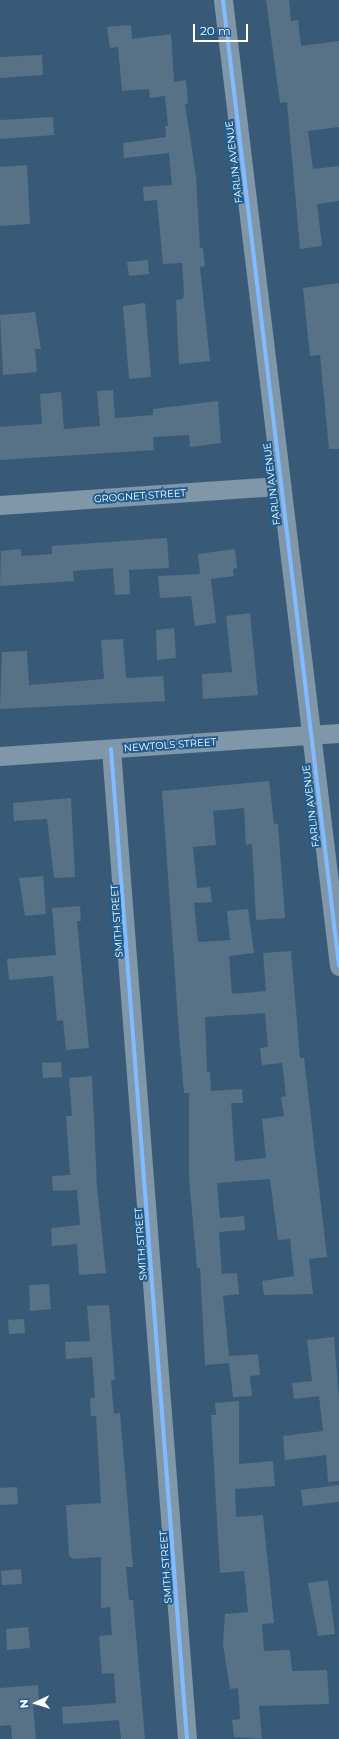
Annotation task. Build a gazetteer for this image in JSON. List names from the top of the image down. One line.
{"streets":{"street":["FARLIN AVENUE","GROGNET STREET","NEWTOLS STREET","SMITH STREET"]},"crossings":[["FARLIN AVENUE","GROGNET STREET"],["FARLIN AVENUE","NEWTOLS STREET"],["NEWTOLS STREET","SMITH STREET"]],"scale_bar":"20 m","north":"left"}
